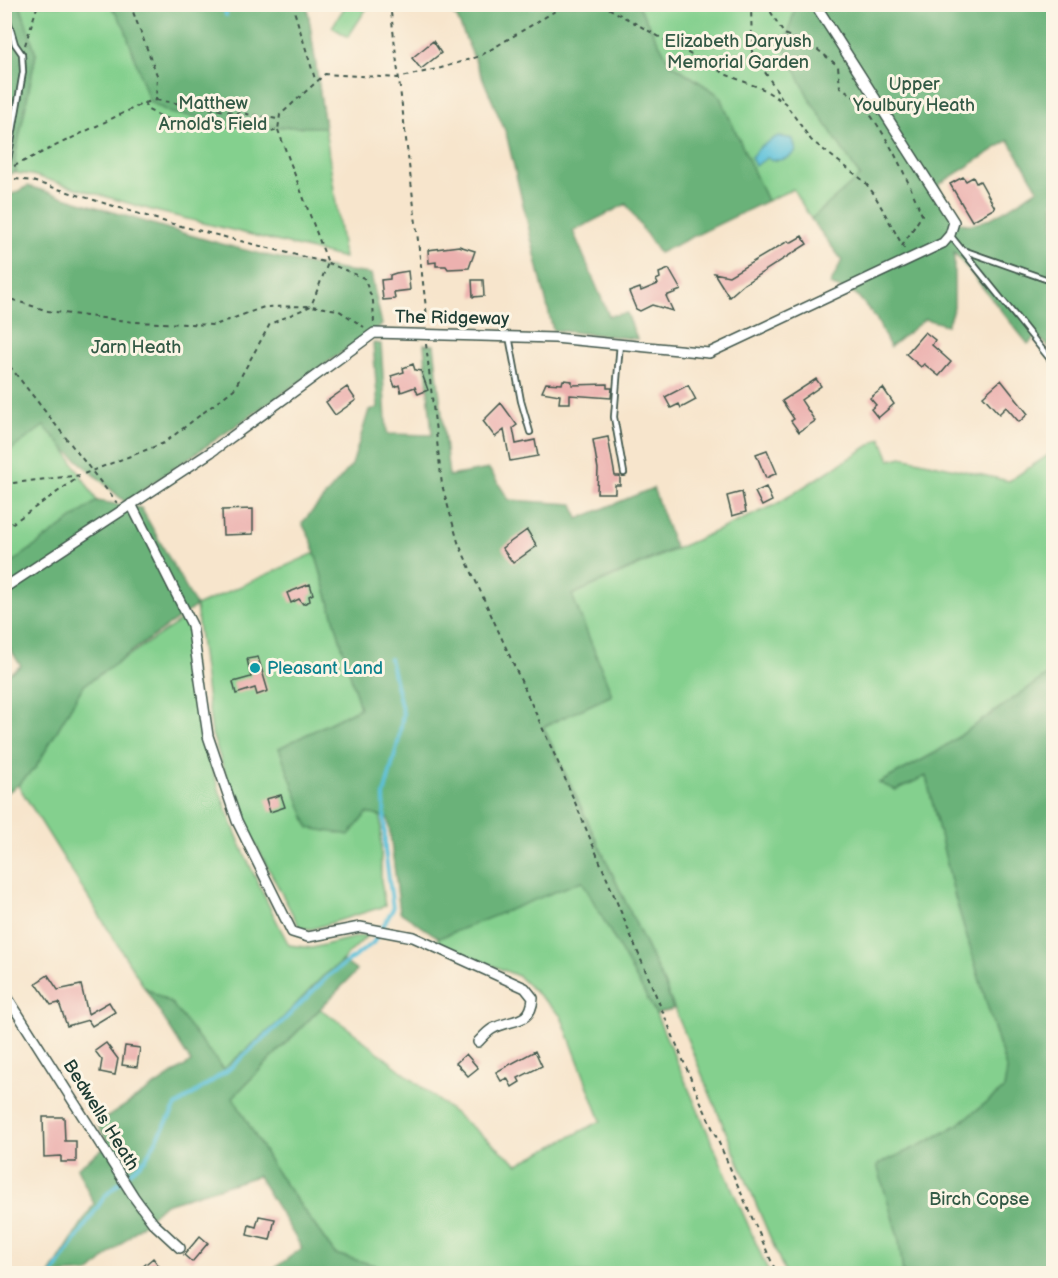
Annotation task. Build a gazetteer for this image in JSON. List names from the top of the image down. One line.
{"streets":{"street":["The Ridgeway","Bedwells Heath"]},"parks":["Elizabeth Daryush Memorial Garden","Upper Youlbury Heath","Matthew Arnold's Field","Jarn Heath","Birch Copse"],"places":["Pleasant Land"]}
